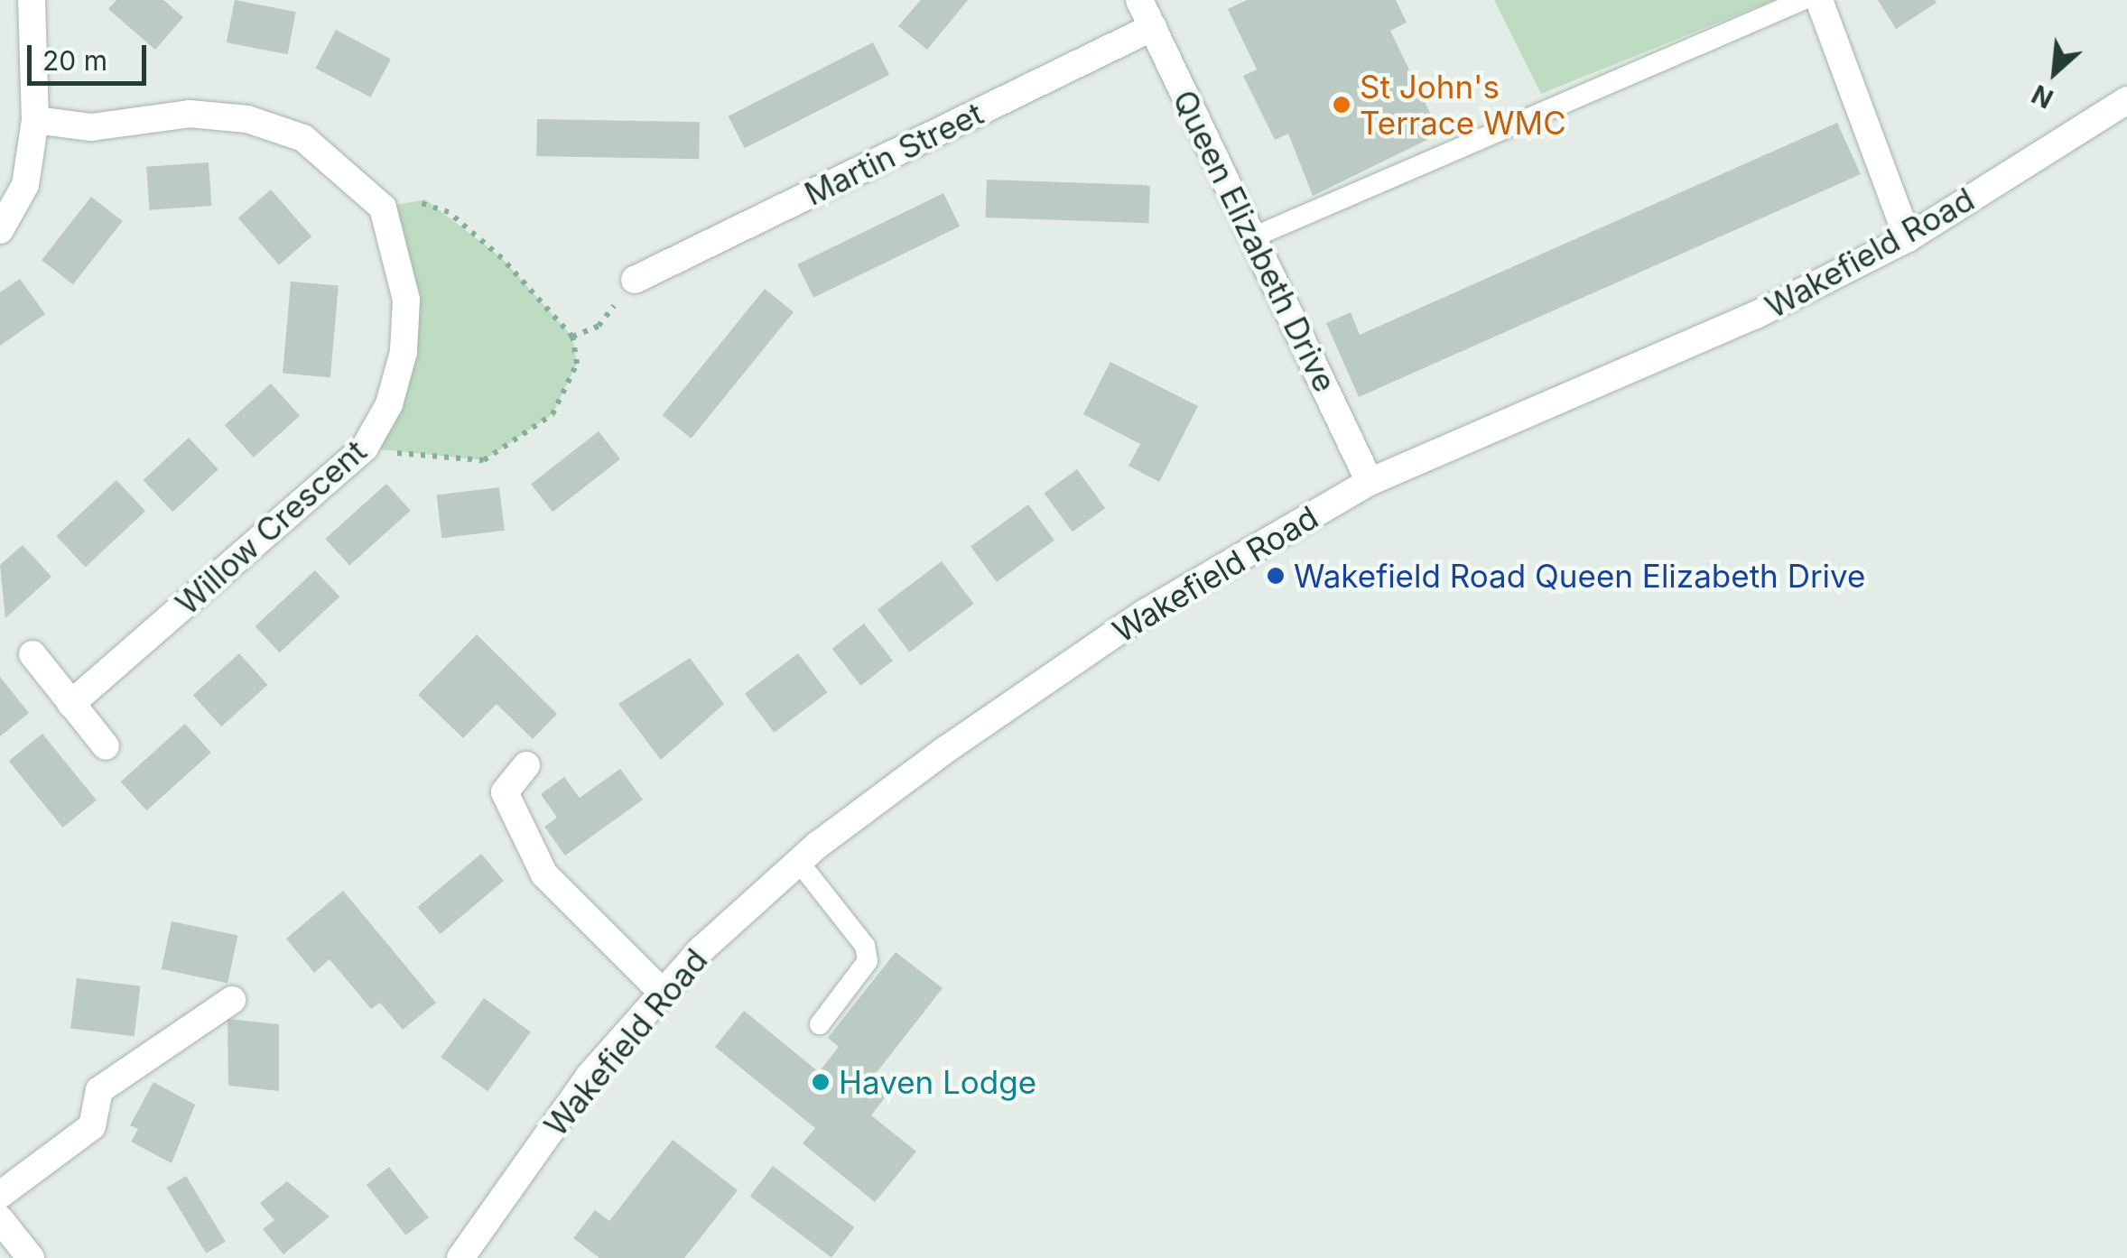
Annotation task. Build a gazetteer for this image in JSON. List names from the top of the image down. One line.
{"streets":{"street":["Martin Street","Queen Elizabeth Drive","Wakefield Road","Willow Crescent"]},"crossings":[["Martin Street","Queen Elizabeth Drive"],["Queen Elizabeth Drive","Wakefield Road"]],"places":["St John's Terrace WMC","Wakefield Road Queen Elizabeth Drive","Haven Lodge"],"scale_bar":"20 m","north":"bottom left"}
